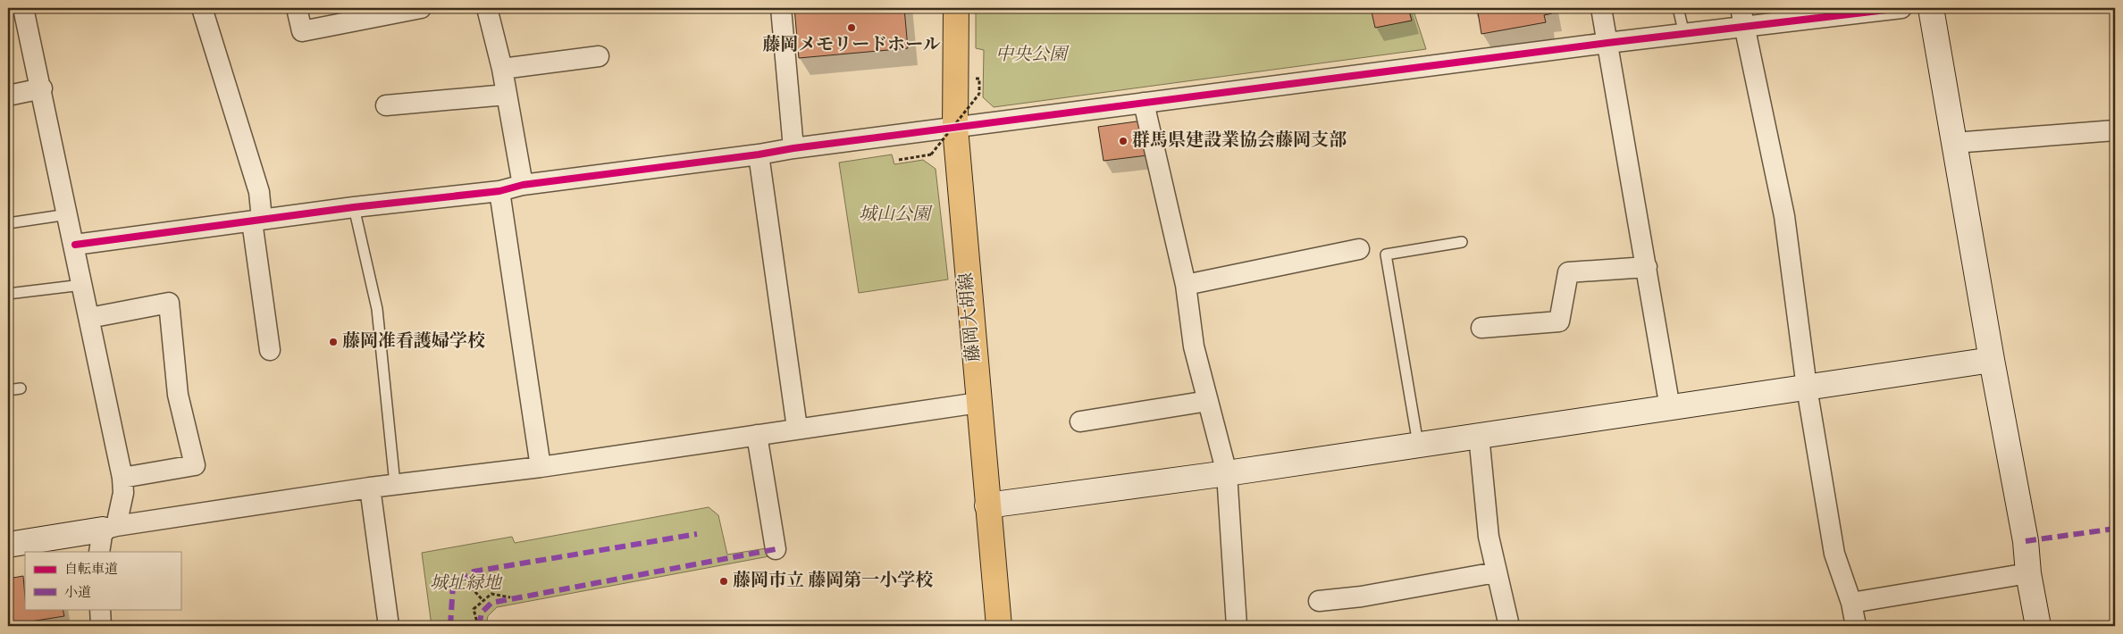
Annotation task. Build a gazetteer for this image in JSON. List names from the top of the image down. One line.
{"streets":{"main road":["藤岡大胡線"]},"parks":["中央公園","城山公園","城址緑地"],"places":["藤岡メモリードホール","群馬県建設業協会藤岡支部","藤岡准看護婦学校","藤岡市立 藤岡第一小学校"],"legend":["自転車道","小道"]}
